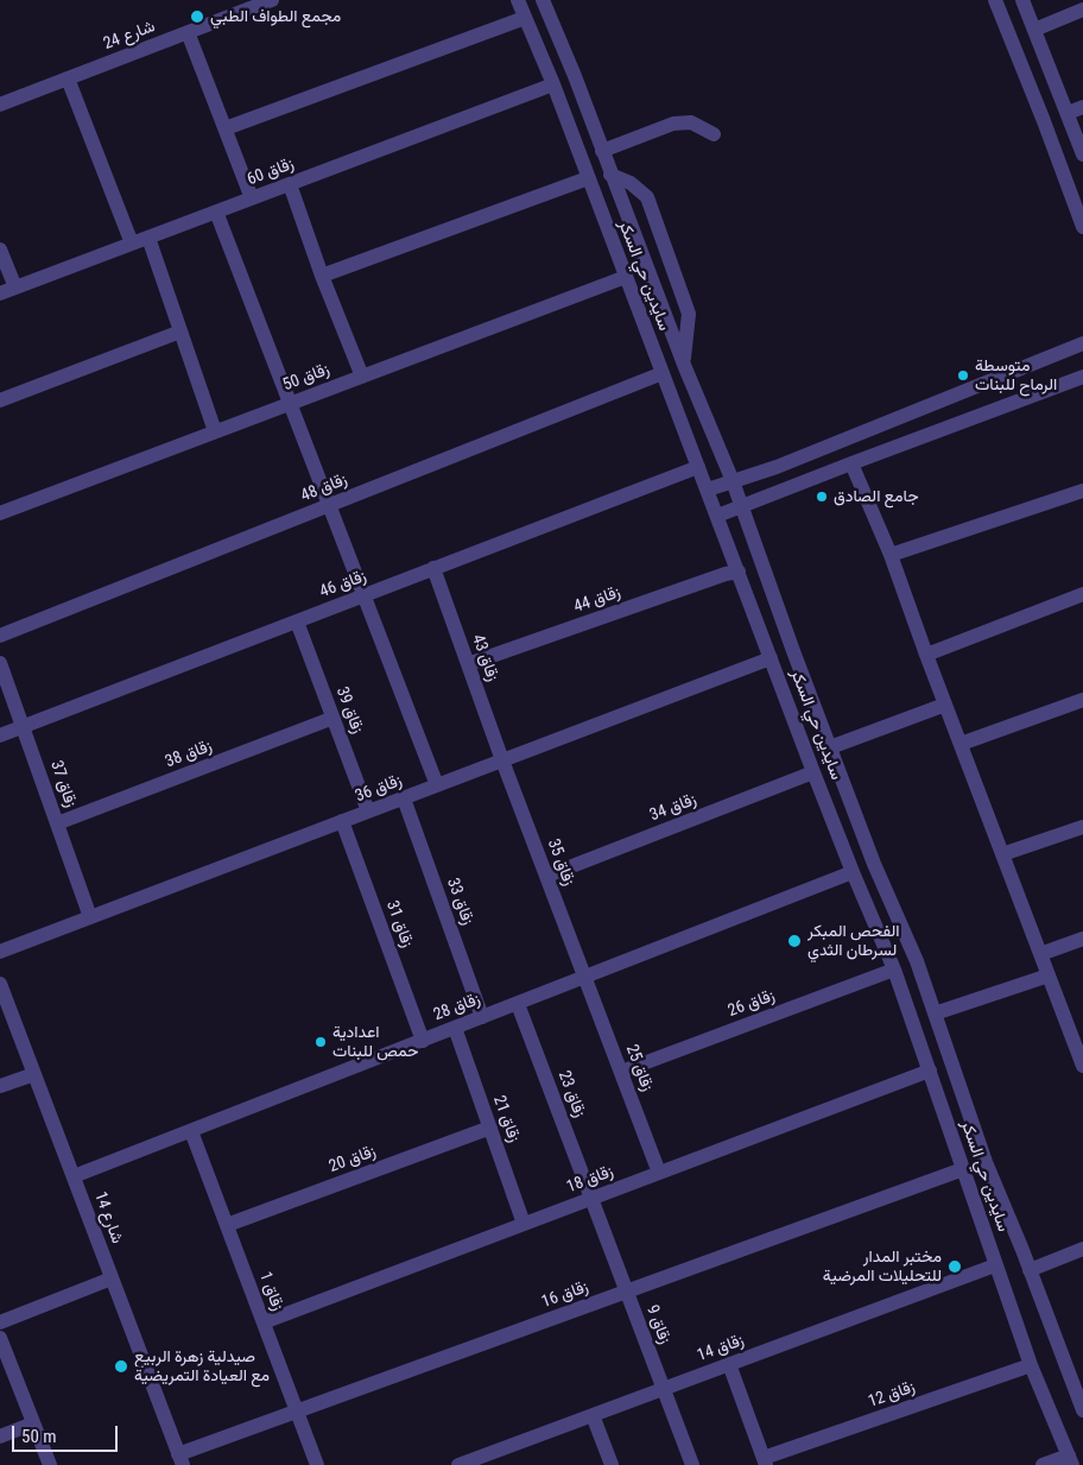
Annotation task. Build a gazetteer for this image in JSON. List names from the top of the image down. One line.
{"streets":{"street":["شارع 24","زقاق 60","سايدين حي السكر","زقاق 50","زقاق 48","زقاق 46","زقاق 44","زقاق 43","زقاق 39","زقاق 38","زقاق 37","زقاق 36","زقاق 34","زقاق 35","زقاق 33","زقاق 31","زقاق 26","زقاق 28","زقاق 25","زقاق 23","زقاق 21","زقاق 20","زقاق 18","شارع 14","زقاق 1","زقاق 16","زقاق 9","زقاق 14","زقاق 12"]},"crossings":[["زقاق 60","سايدين حي السكر"],["سايدين حي السكر","زقاق 50"],["سايدين حي السكر","زقاق 48"],["سايدين حي السكر","زقاق 46"],["سايدين حي السكر","زقاق 44"],["سايدين حي السكر","زقاق 36"],["سايدين حي السكر","زقاق 34"],["سايدين حي السكر","زقاق 26"],["سايدين حي السكر","زقاق 28"],["سايدين حي السكر","زقاق 18"],["سايدين حي السكر","زقاق 16"],["سايدين حي السكر","زقاق 14"],["سايدين حي السكر","زقاق 12"],["زقاق 46","زقاق 43"],["زقاق 46","زقاق 39"],["زقاق 46","زقاق 37"],["زقاق 44","زقاق 43"],["زقاق 43","زقاق 36"],["زقاق 43","زقاق 35"],["زقاق 39","زقاق 38"],["زقاق 39","زقاق 36"],["زقاق 38","زقاق 37"],["زقاق 37","زقاق 36"],["زقاق 36","زقاق 35"],["زقاق 36","زقاق 33"],["زقاق 36","زقاق 31"],["زقاق 34","زقاق 35"],["زقاق 35","زقاق 28"],["زقاق 35","زقاق 25"],["زقاق 33","زقاق 28"],["زقاق 31","زقاق 28"],["زقاق 26","زقاق 25"],["زقاق 28","زقاق 25"],["زقاق 28","زقاق 23"],["زقاق 28","زقاق 21"],["زقاق 28","شارع 14"],["زقاق 28","زقاق 1"],["زقاق 25","زقاق 18"],["زقاق 23","زقاق 18"],["زقاق 23","زقاق 9"],["زقاق 21","زقاق 20"],["زقاق 21","زقاق 18"],["زقاق 20","زقاق 1"],["زقاق 18","زقاق 1"],["زقاق 18","زقاق 9"],["شارع 14","زقاق 16"],["زقاق 1","زقاق 16"],["زقاق 16","زقاق 9"],["زقاق 9","زقاق 14"]],"places":["مجمع الطواف الطبي","متوسطة الرماح للبنات","جامع الصادق","الفحص المبكر لسرطان الثدي","اعدادية حمص للبنات","مختبر المدار للتحليلات المرضية","صيدلية زهرة الربيع مع العيادة التمريضية"],"scale_bar":"50 m"}
